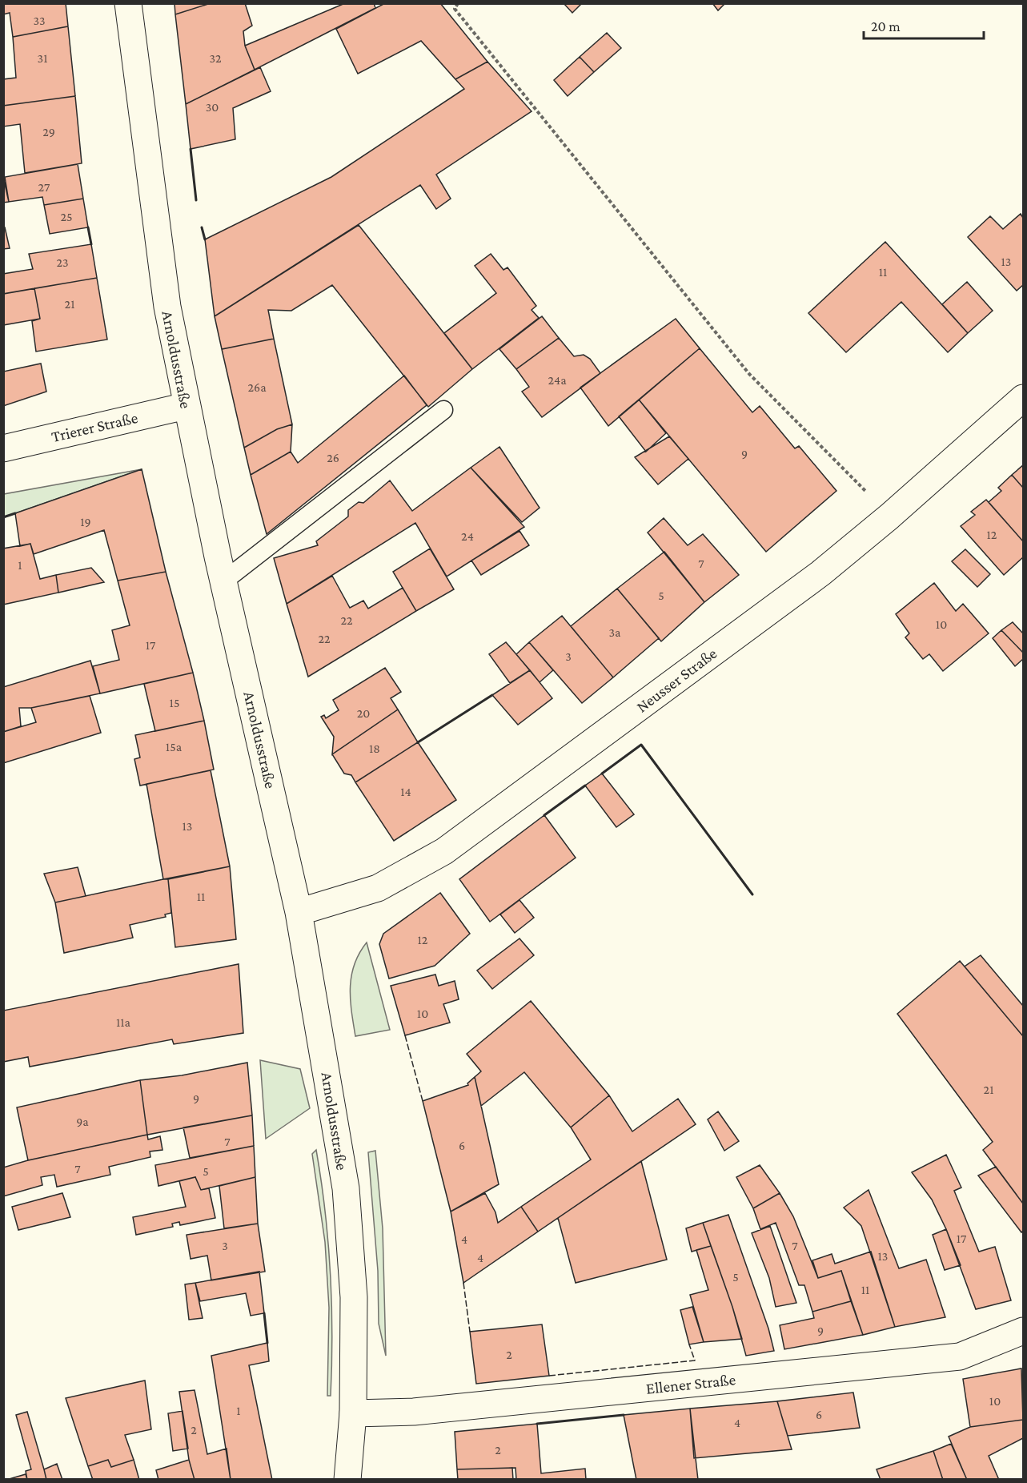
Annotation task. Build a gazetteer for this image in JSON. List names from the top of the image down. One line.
{"streets":{"street":["Arnoldusstraße","Trierer Straße","Neusser Straße","Ellener Straße"]},"crossings":[["Arnoldusstraße","Trierer Straße"],["Arnoldusstraße","Neusser Straße"],["Arnoldusstraße","Ellener Straße"]],"house_numbers":["33","31","32","30","29","27","25","13","23","11","21","24a","26a","9","26","19","12","24","7","1","5","22","10","3a","22","17","3","15","20","15a","18","14","13","11","12","10","11a","21","9","9a","7","6","7","5","17","4","3","7","13","4","5","11","9","2","10","1","6","4","2","2"],"scale_bar":"20 m"}
